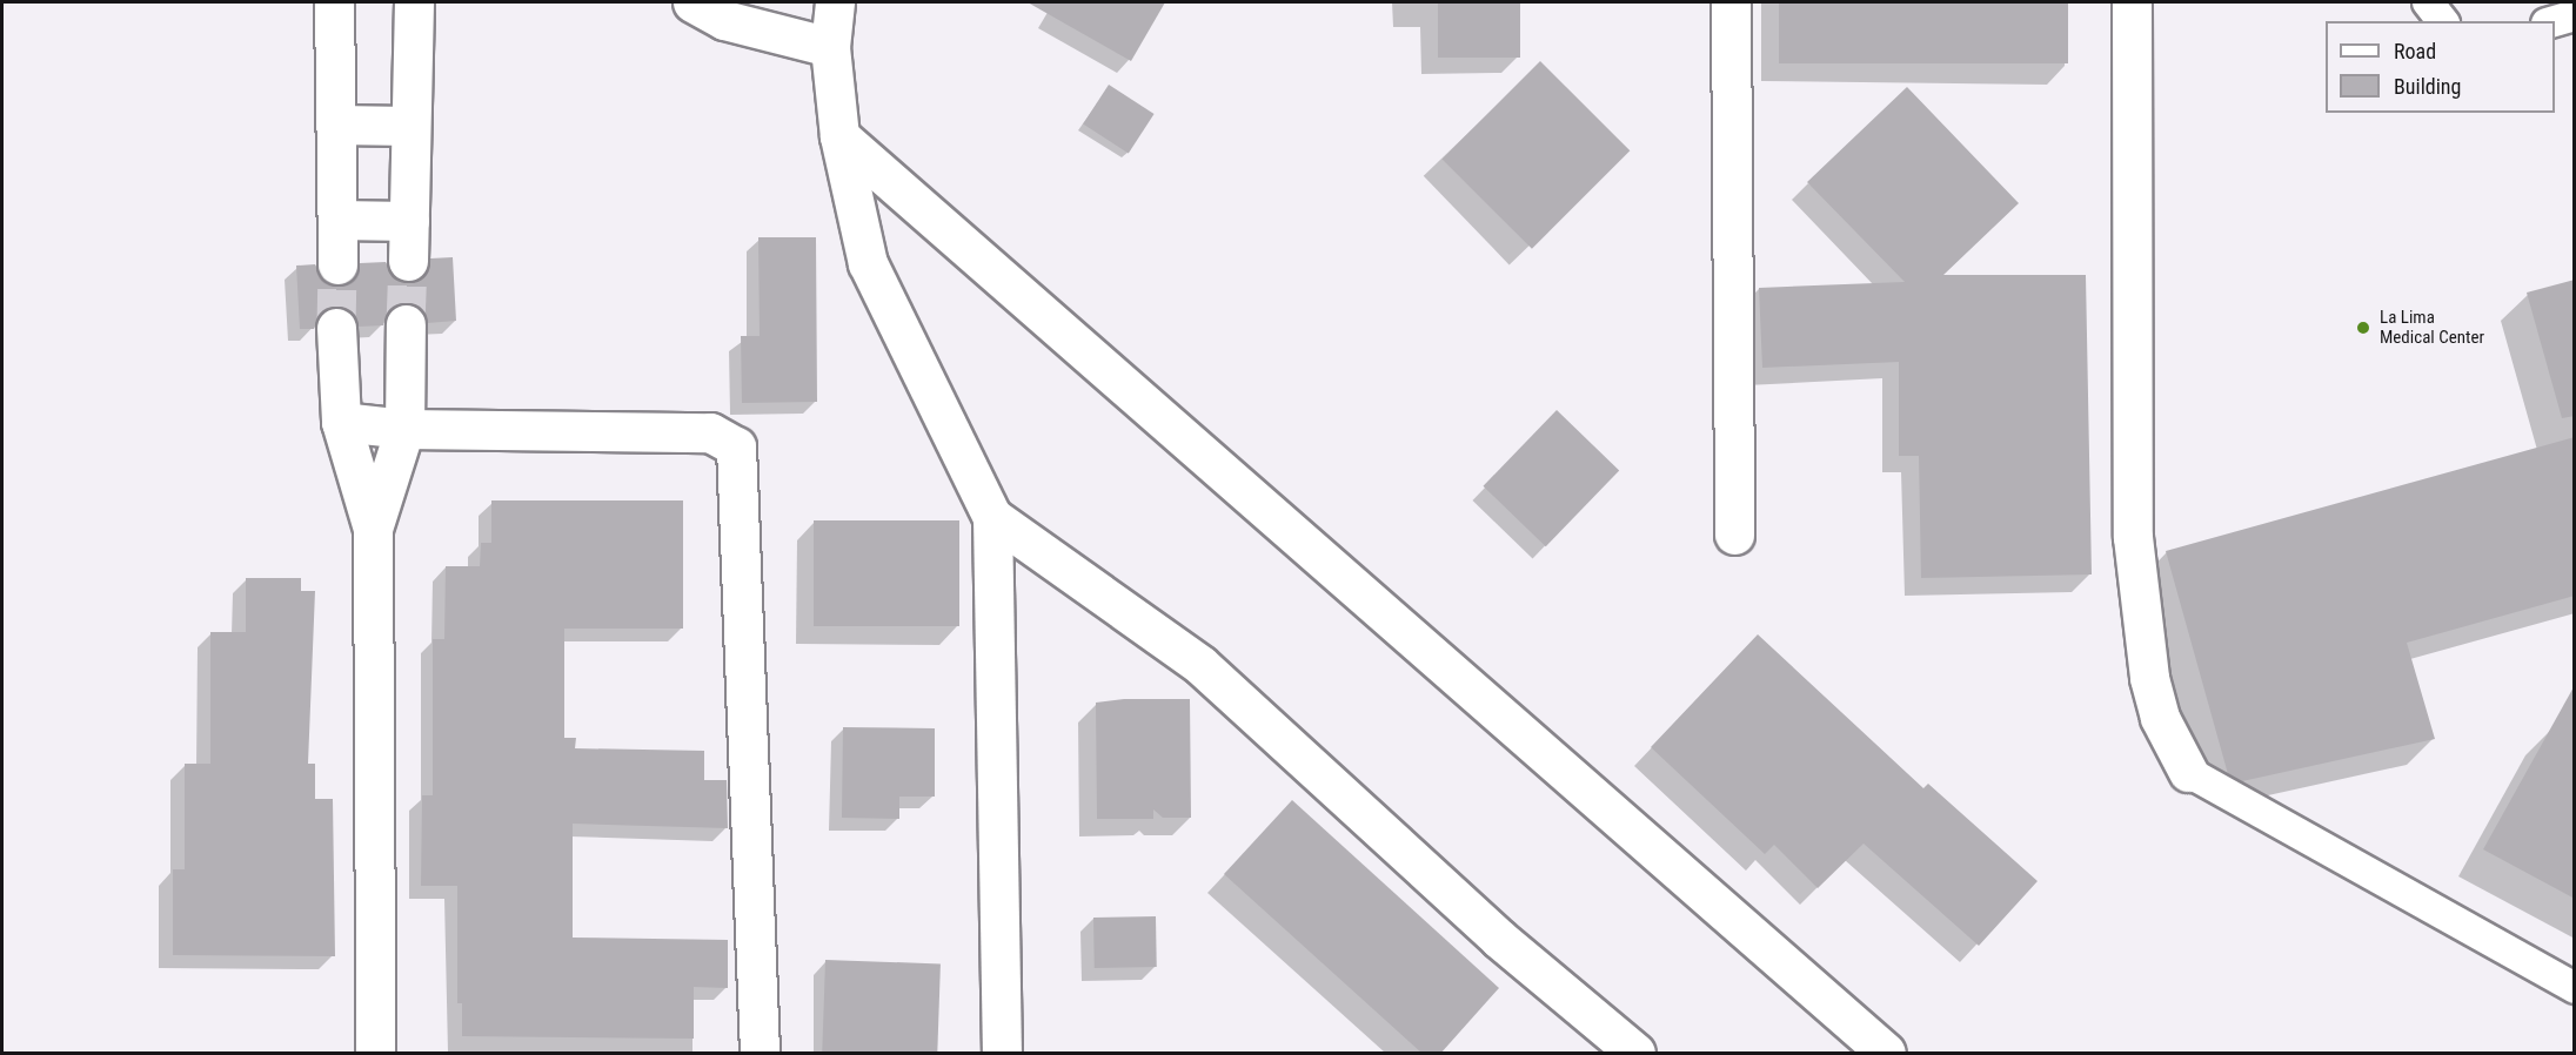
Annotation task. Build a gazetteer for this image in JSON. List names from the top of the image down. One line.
{"places":["La Lima Medical Center"],"legend":["Road","Building"]}
